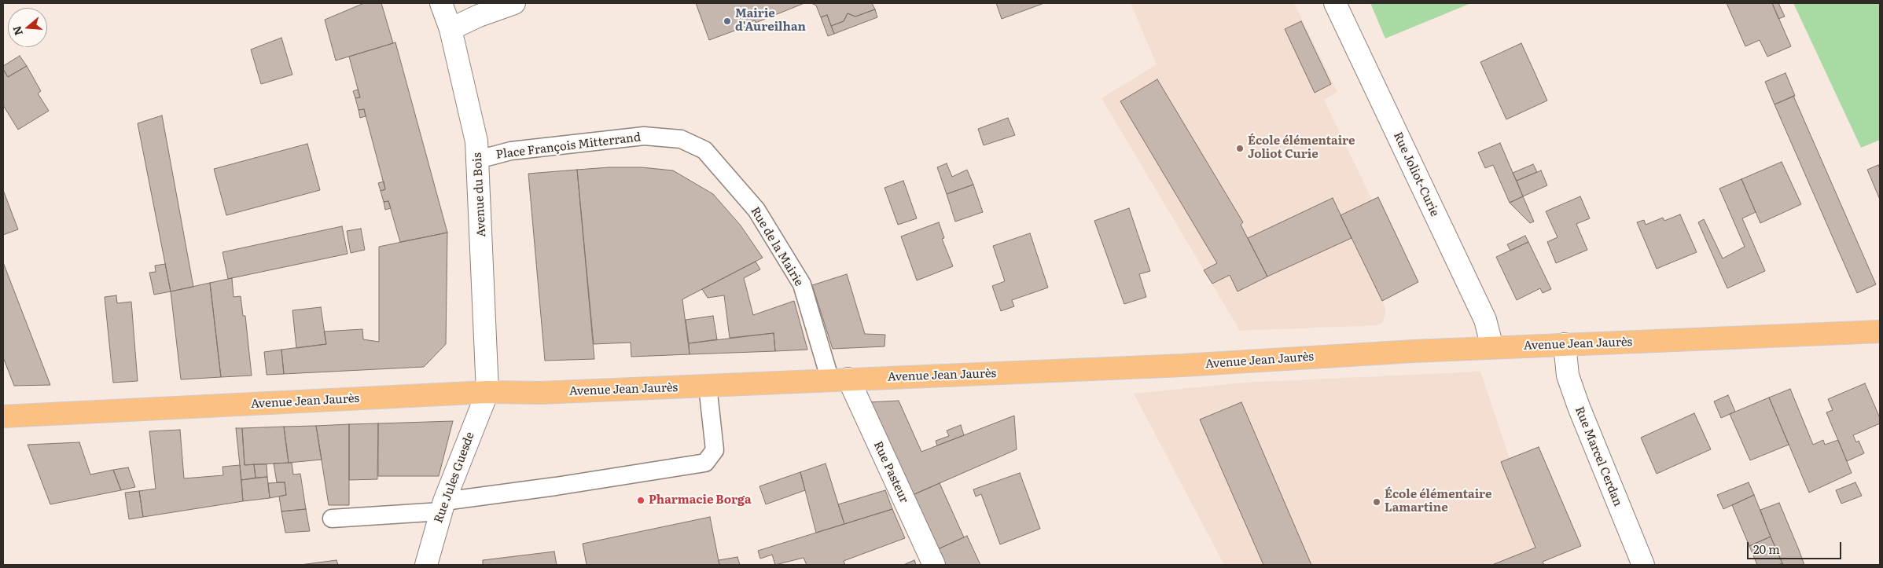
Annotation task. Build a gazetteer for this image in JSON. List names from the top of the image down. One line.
{"streets":{"main road":["Avenue Jean Jaurès"],"street":["Rue Joliot-Curie","Avenue du Bois","Rue Marcel Cerdan","Rue Pasteur","Rue Jules Guesde"],"lane":["Place François Mitterrand","Rue de la Mairie"]},"crossings":[["Place François Mitterrand","Avenue du Bois"],["Place François Mitterrand","Rue de la Mairie"],["Rue Joliot-Curie","Avenue Jean Jaurès"],["Avenue du Bois","Avenue Jean Jaurès"],["Avenue du Bois","Rue Jules Guesde"],["Rue de la Mairie","Avenue Jean Jaurès"],["Rue de la Mairie","Rue Pasteur"],["Avenue Jean Jaurès","Rue Marcel Cerdan"],["Avenue Jean Jaurès","Rue Pasteur"],["Avenue Jean Jaurès","Rue Jules Guesde"]],"places":["Mairie d'Aureilhan","École élémentaire Joliot Curie","Pharmacie Borga","École élémentaire Lamartine"],"scale_bar":"20 m","north":"left"}
